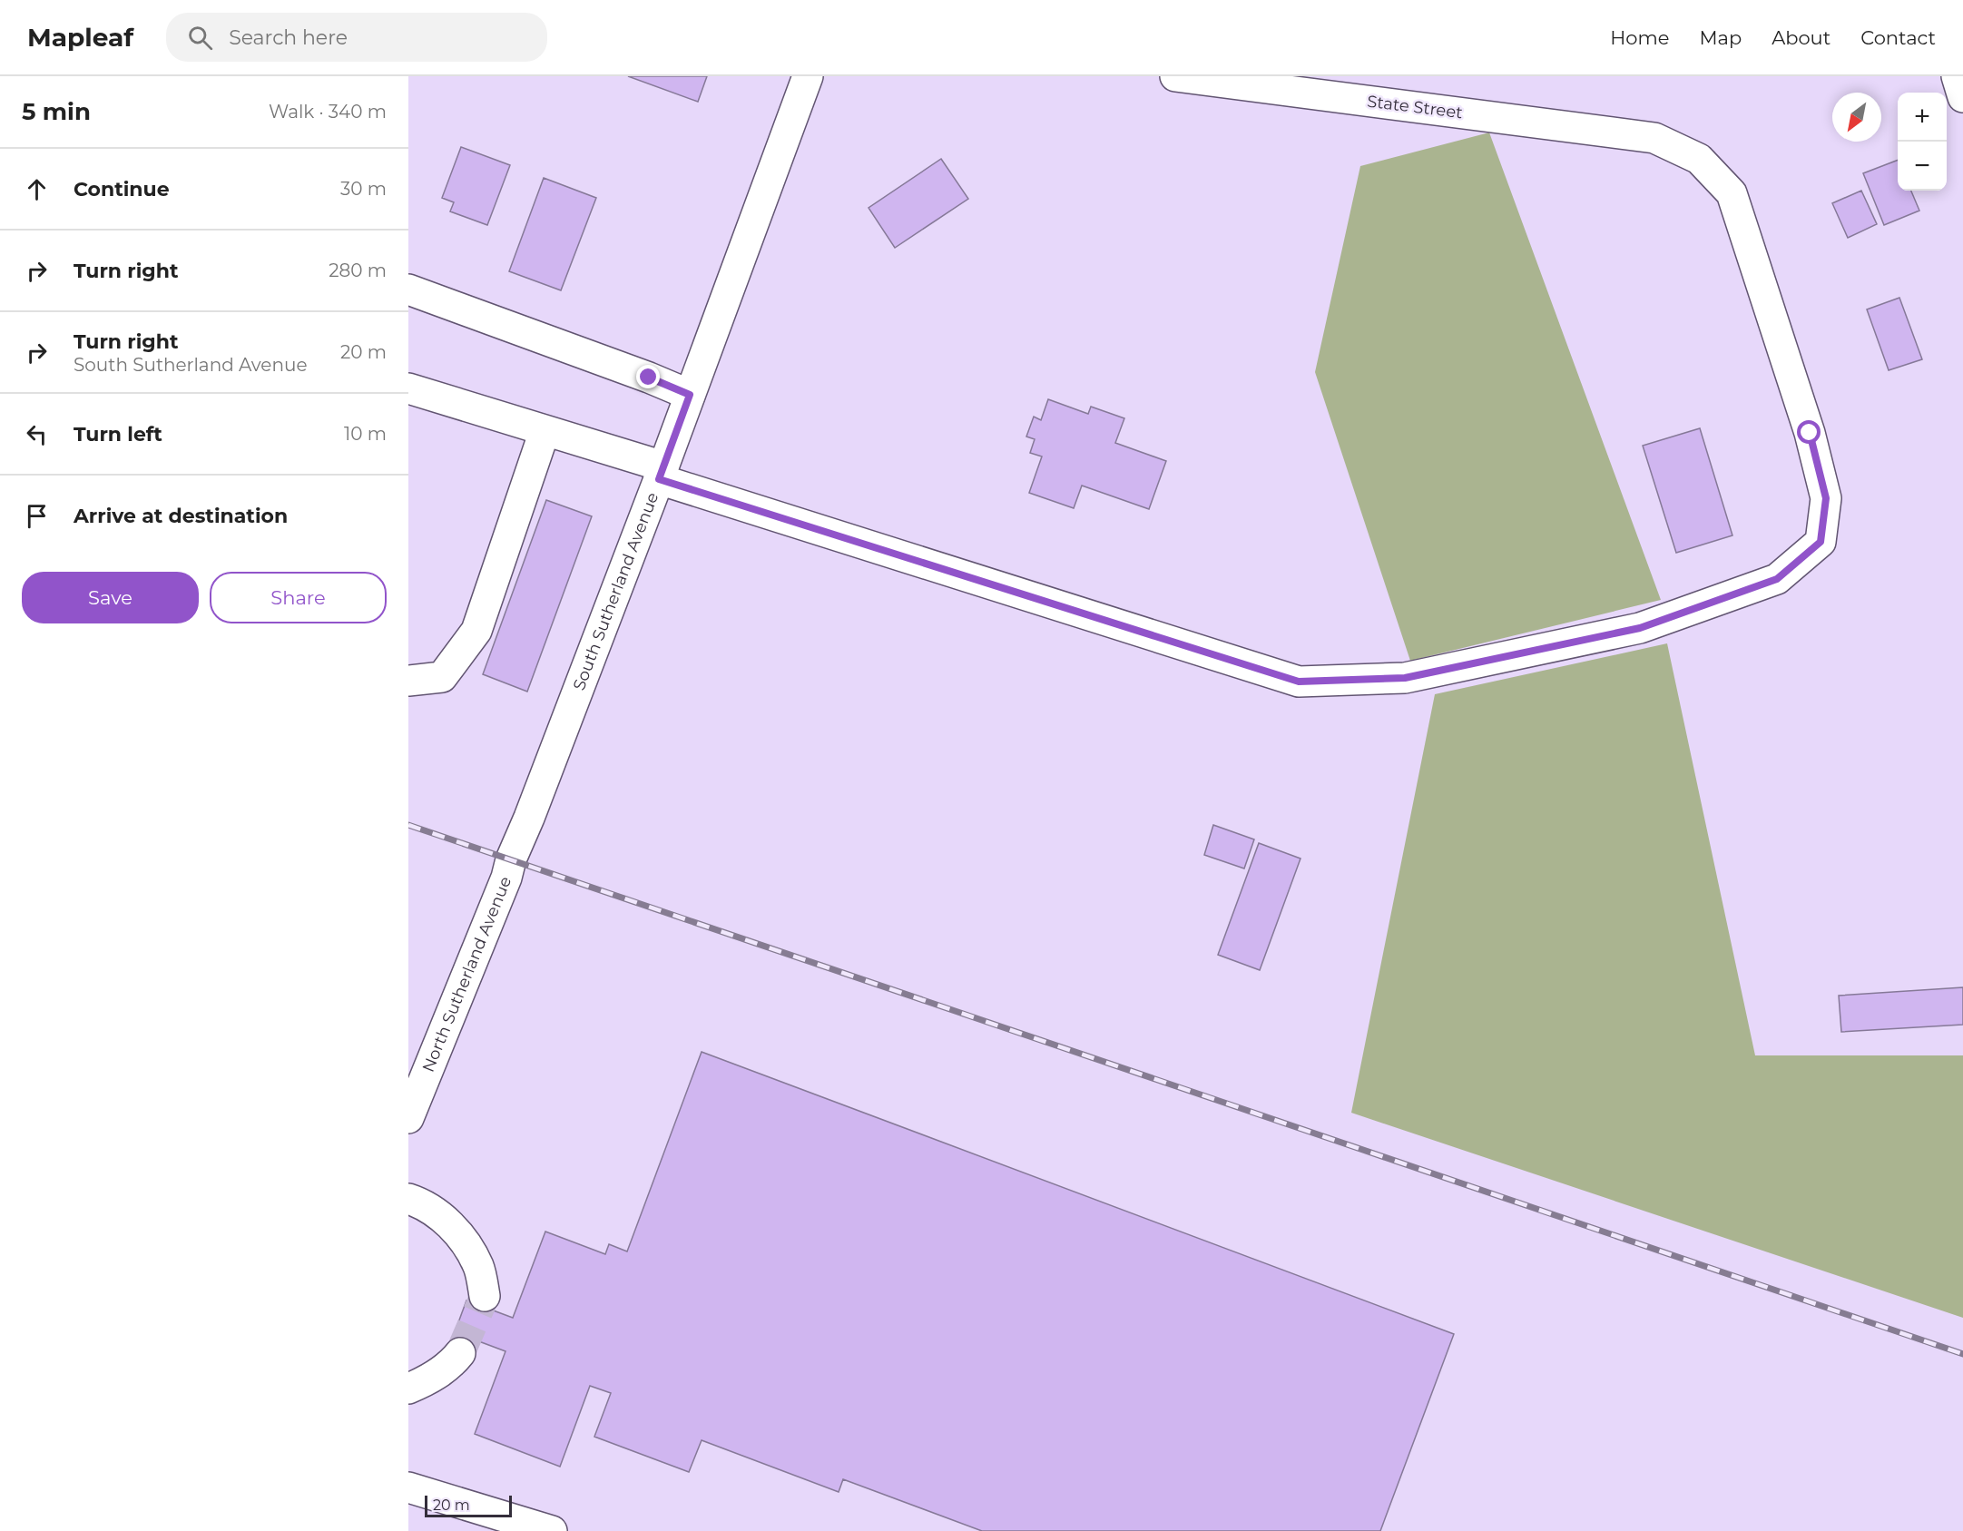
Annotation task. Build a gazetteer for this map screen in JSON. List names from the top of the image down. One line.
{"streets":{"main road":["State Street","South Sutherland Avenue","North Sutherland Avenue"]},"crossings":[["State Street","South Sutherland Avenue"],["South Sutherland Avenue","North Sutherland Avenue"]],"scale_bar":"20 m","north":"bottom left","page":{"header":"Mapleaf","search":"Search here","nav":["Home","Map","About","Contact"],"heading":["5 min","Walk · 340 m"],"map_buttons":["+","−"],"list":[["Continue","30 m"],["Turn right","280 m"],["Turn right","South Sutherland Avenue","20 m"],["Turn left","10 m"],"Arrive at destination"],"buttons":["Save","Share"],"scale":"20 m"}}
